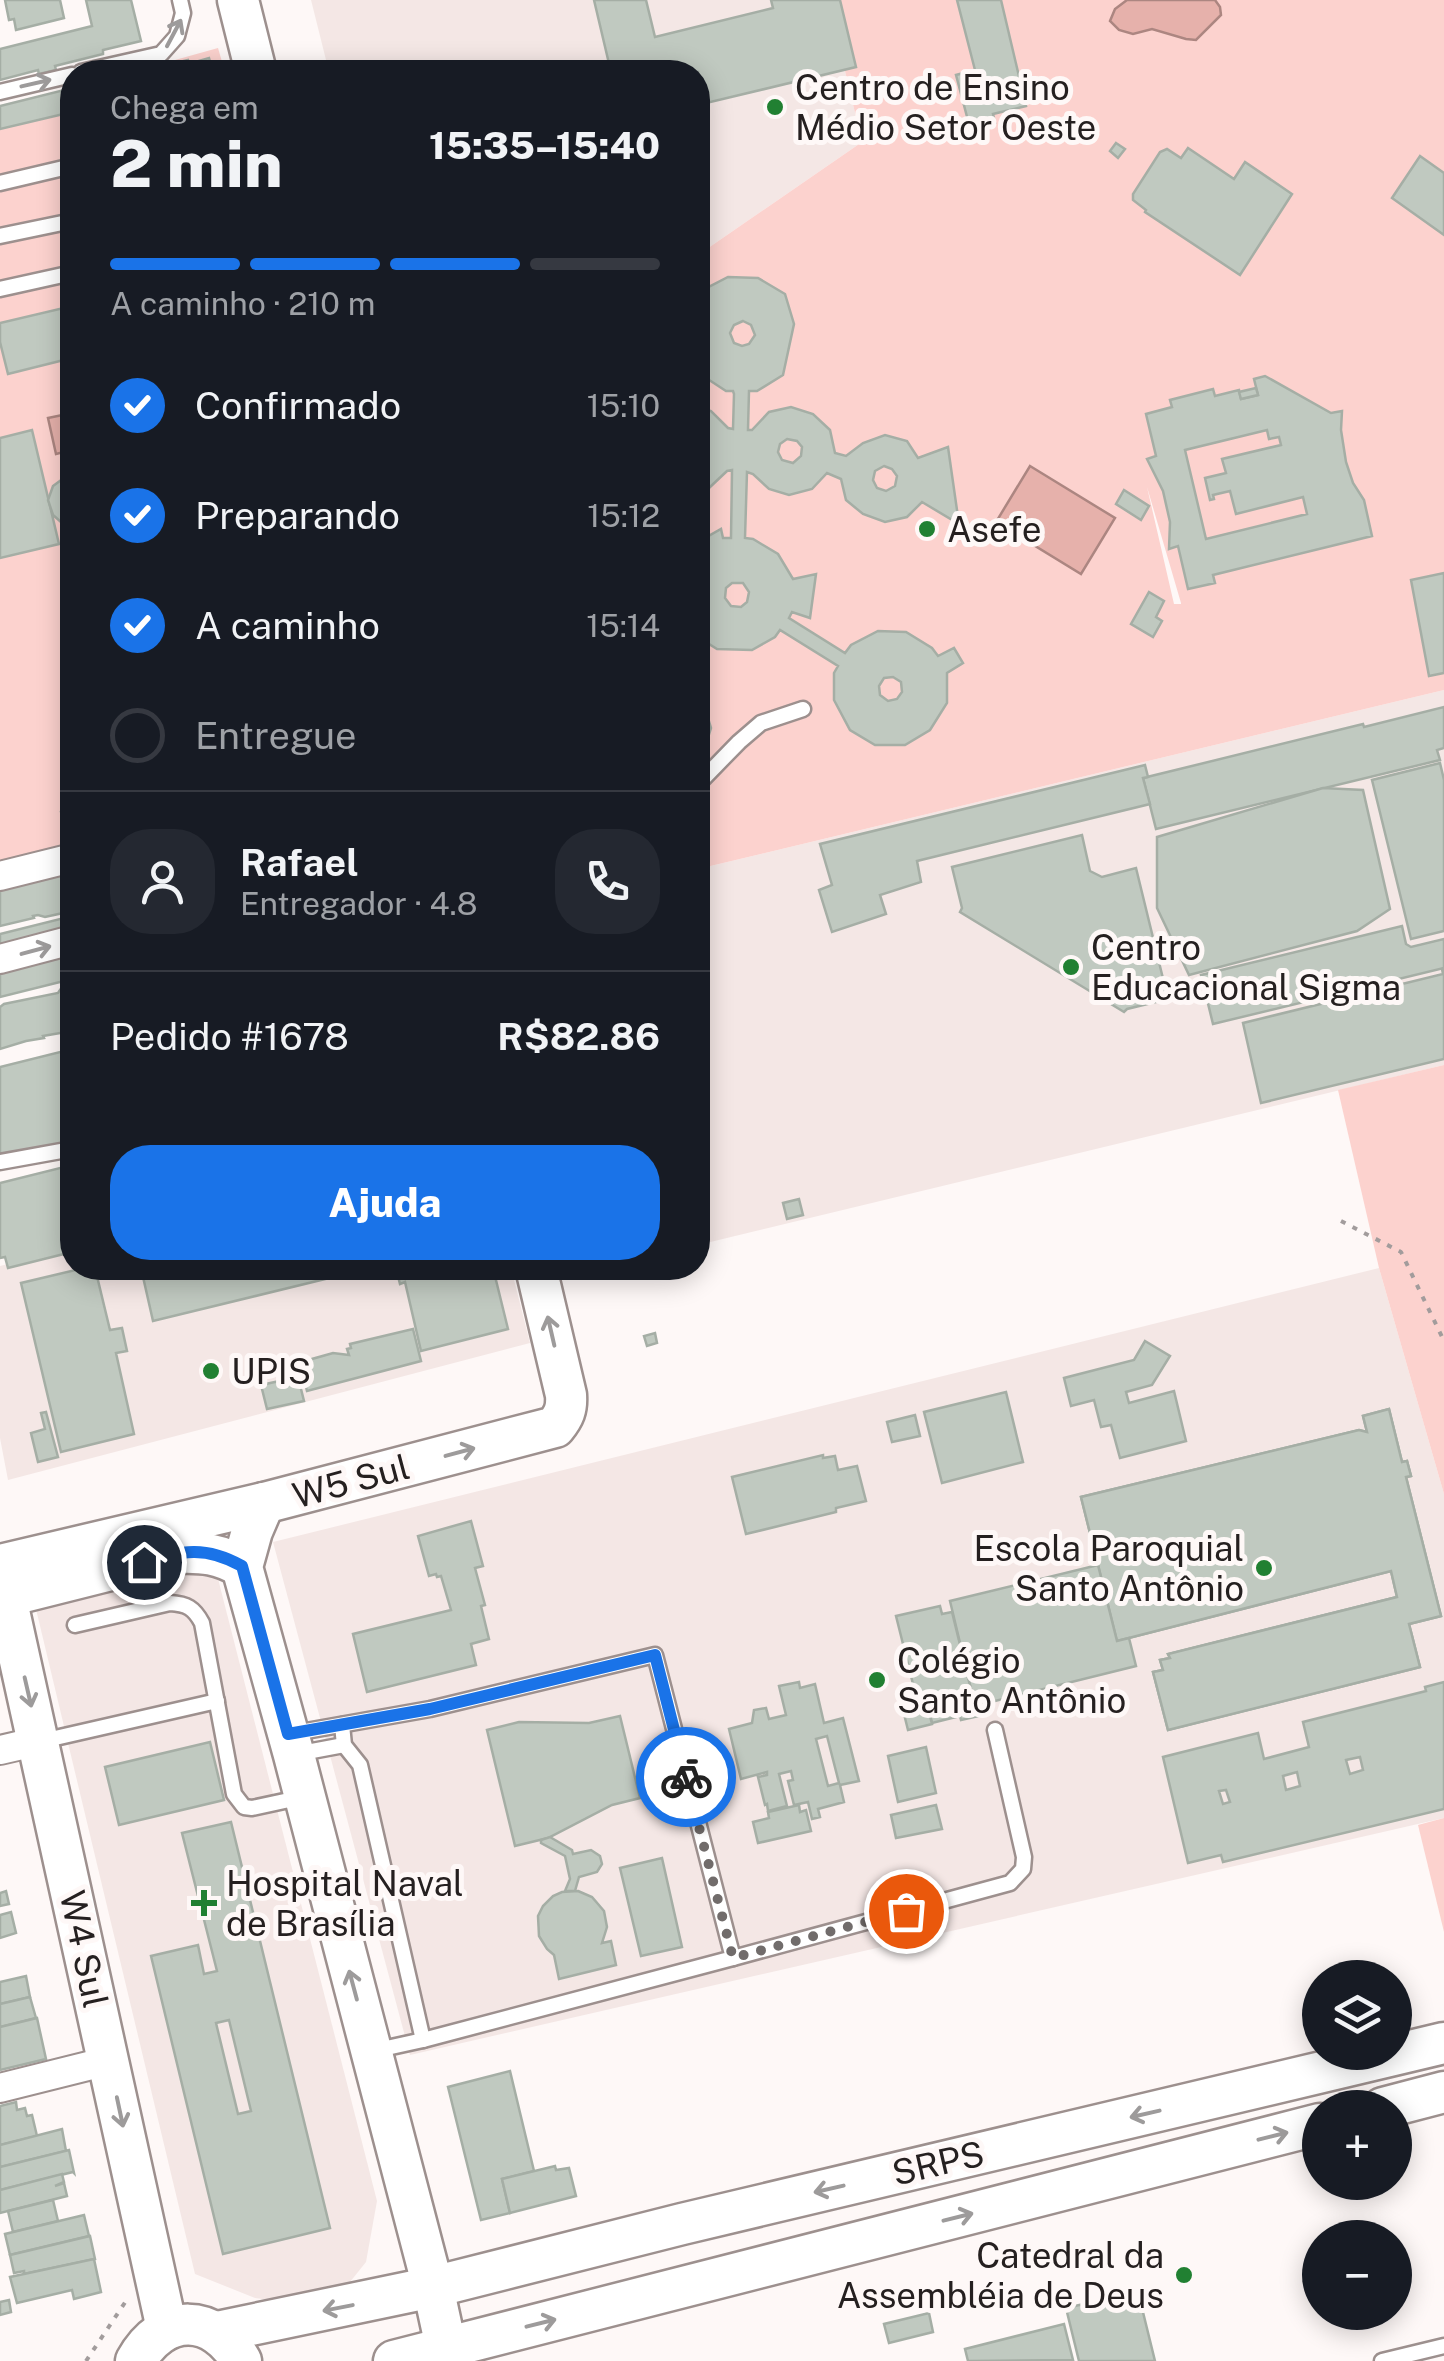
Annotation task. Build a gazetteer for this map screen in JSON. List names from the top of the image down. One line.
{"streets":{"main road":["W5 Sul","W4 Sul","SRPS"]},"crossings":[["W4 Sul","SRPS"]],"places":{"other":["Centro de Ensino Médio Setor Oeste","Asefe","Centro Educacional Sigma","UPIS","Escola Paroquial Santo Antônio","Colégio Santo Antônio","Catedral da Assembléia de Deus"],"health":["Hospital Naval de Brasília"]},"page":{"heading":["2 min","Chega em","15:35–15:40"],"panel":["Rafael","Entregador · 4.8","Pedido #1678","R$82.86"],"bar":"A caminho · 210 m","list":[["Confirmado","15:10"],["Preparando","15:12"],["A caminho","15:14"],"Entregue"],"buttons":"Ajuda","map_buttons":["+","−"]}}
